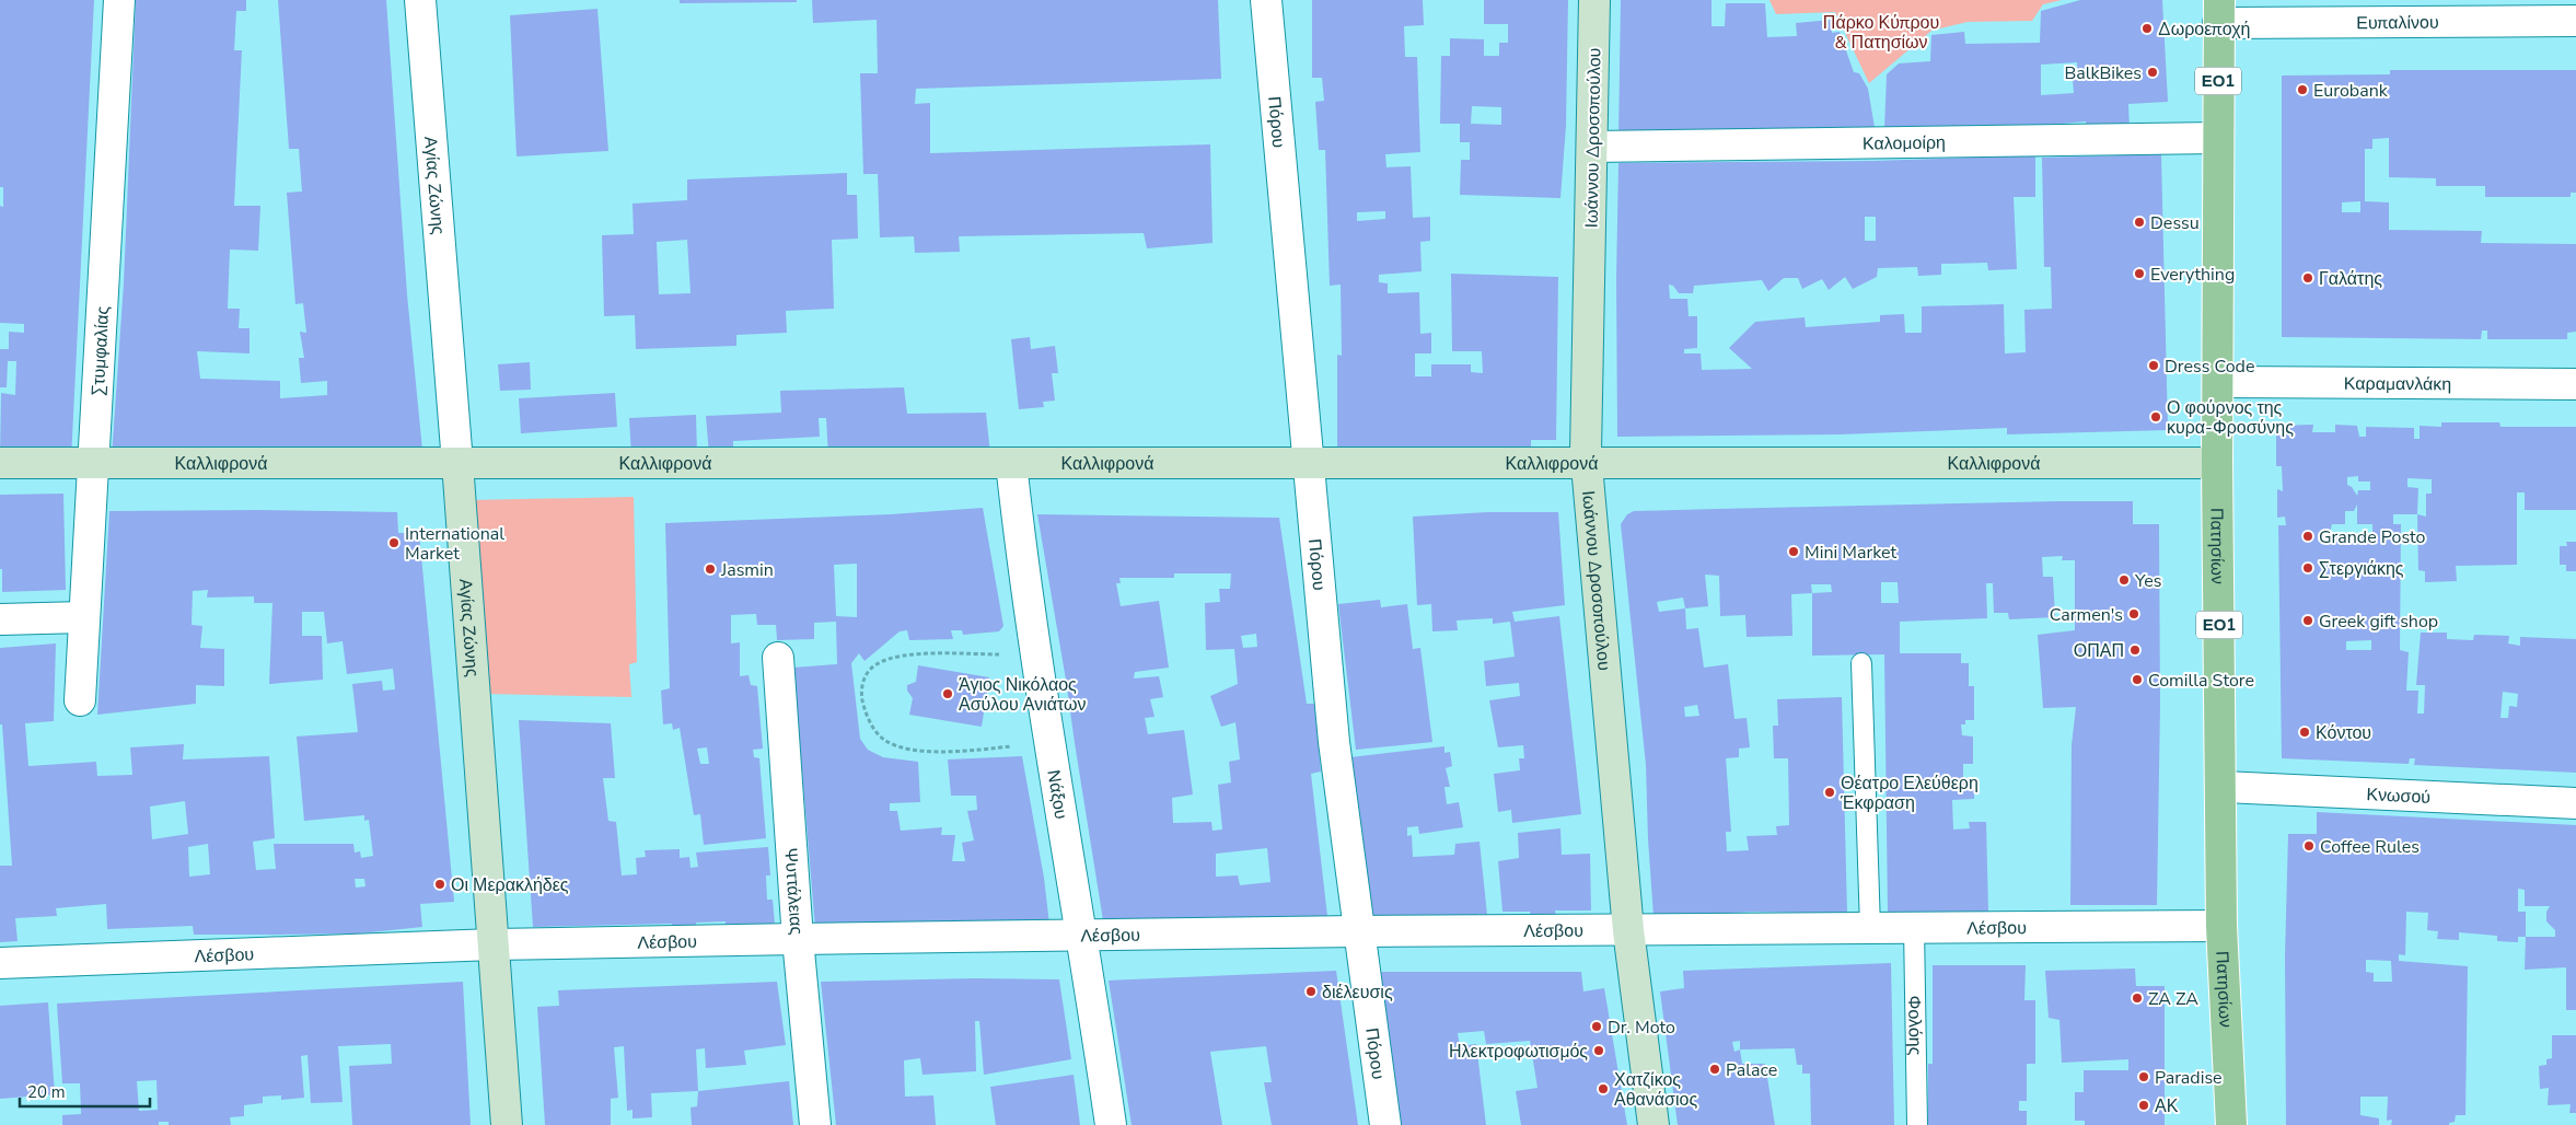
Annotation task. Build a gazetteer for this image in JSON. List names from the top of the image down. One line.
{"streets":{"main road":["ΕΟ1","Πατησίων"],"street":["Ευπαλίνου","Πόρου","Ιωάννου Δροσοπούλου","Καλομοίρη","Αγίας Ζώνης","Στυμφαλίας","Καραμανλάκη","Καλλιφρονά","Νάξου","Κνωσού","Ψυττάλειας","Λέσβου"],"lane":["Φολόης"]},"crossings":[["Ευπαλίνου","Πατησίων"],["Πόρου","Καλλιφρονά"],["Πόρου","Λέσβου"],["Ιωάννου Δροσοπούλου","Καλομοίρη"],["Ιωάννου Δροσοπούλου","Καλλιφρονά"],["Ιωάννου Δροσοπούλου","Λέσβου"],["Καλομοίρη","Πατησίων"],["Αγίας Ζώνης","Καλλιφρονά"],["Αγίας Ζώνης","Λέσβου"],["Στυμφαλίας","Καλλιφρονά"],["Καραμανλάκη","Πατησίων"],["Καλλιφρονά","Πατησίων"],["Καλλιφρονά","Νάξου"],["Πατησίων","Κνωσού"],["Πατησίων","Λέσβου"],["Νάξου","Λέσβου"],["Ψυττάλειας","Λέσβου"],["Λέσβου","Φολόης"]],"parks":["Πάρκο Κύπρου & Πατησίων"],"places":["Δωροεποχή","BalkBikes","Eurobank","Dessu","Everything","Γαλάτης","Dress Code","Ο φούρνος της κυρα-Φροσύνης","Grande Posto","International Market","Mini Market","Στεργιάκης","Jasmin","Yes","Carmen's","Greek gift shop","ΟΠΑΠ","Comilla Store","Άγιος Νικόλαος Ασύλου Ανιάτων","Κόντου","Θέατρο Ελεύθερη Έκφραση","Coffee Rules","Οι Μερακλήδες","διέλευσις","ZA ZA","Dr. Moto","Ηλεκτροφωτισμός","Palace","Paradise","Χατζίκος Αθανάσιος","ΑΚ"],"scale_bar":"20 m"}
